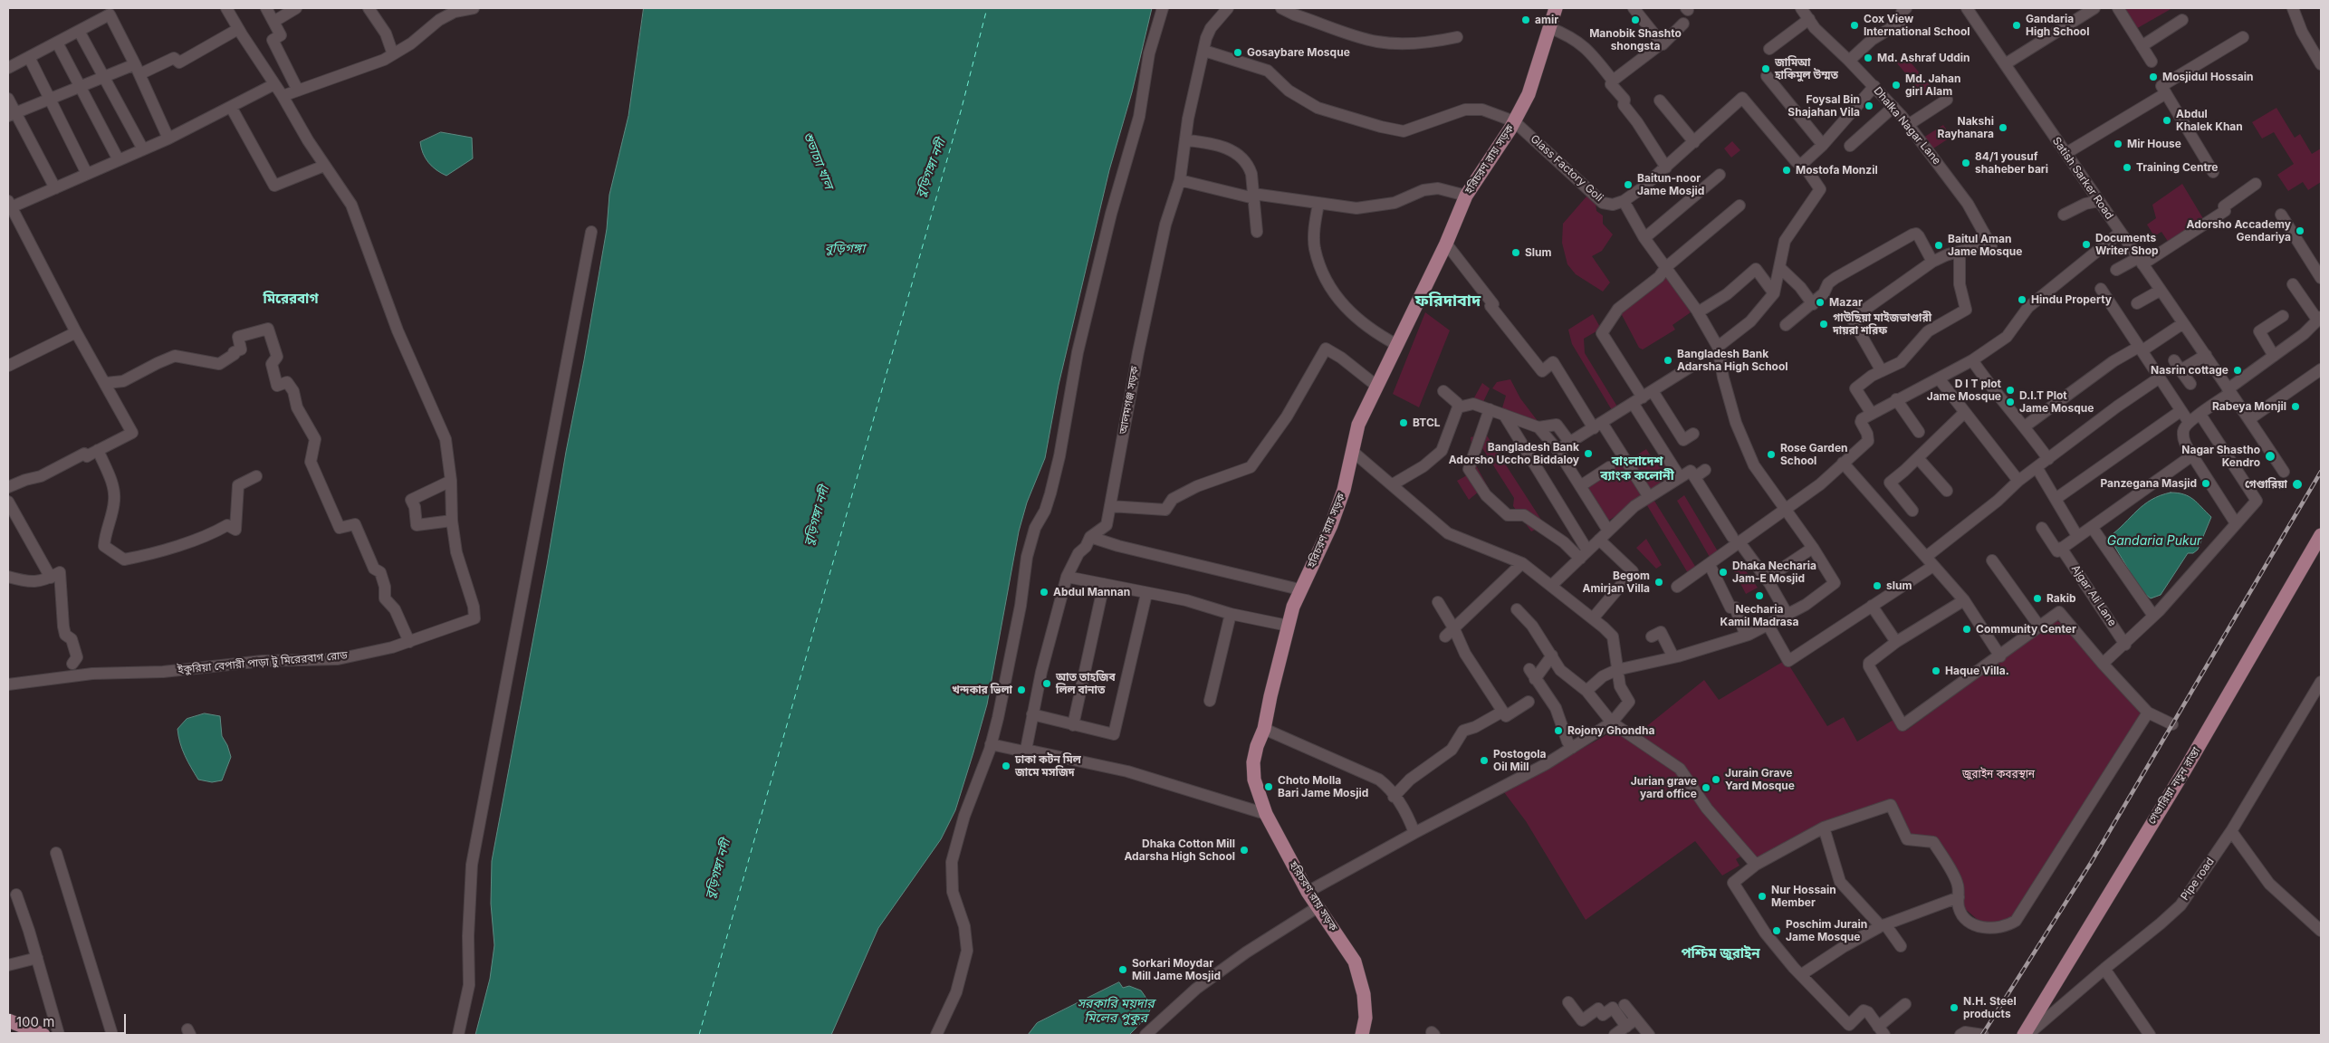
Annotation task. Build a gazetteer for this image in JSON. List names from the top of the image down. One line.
{"streets":{"main road":["হরিচরণ রায় সড়ক","গেণ্ডারিয়া নতুন রাস্তা"],"street":["Dhalka Nagar Lane","Glass Factory Goli","Satish Sarker Road","আলমগঞ্জ সড়ক","Ajgar Ali Lane","ইকুরিয়া বেপারী পাড়া টু মিরেরবাগ রোড","Pipe road"]},"crossings":[["হরিচরণ রায় সড়ক","Glass Factory Goli"]],"districts":["মিরেরবাগ","ফরিদাবাদ","বাংলাদেশ ব্যাংক কলোনী","পশ্চিম জুরাইন"],"water":["শুভাঢ্যা খাল","বুড়িগঙ্গা নদী","বুড়িগঙ্গা","Gandaria Pukur","সরকারি ময়দার মিলের পুকুর"],"parks":["জুরাইন কবরস্থান"],"places":["amir","Manobik Shashto shongsta","Cox View International School","Gandaria High School","Gosaybare Mosque","Md. Ashraf Uddin","জামিআ হাকিমুল উম্মত","Mosjidul Hossain","Md. Jahan girl Alam","Foysal Bin Shajahan Vila","Abdul Khalek Khan","Nakshi Rayhanara","Mir House","84/1 yousuf shaheber bari","Training Centre","Mostofa Monzil","Baitun-noor Jame Mosjid","Adorsho Accademy Gendariya","Documents Writer Shop","Baitul Aman Jame Mosque","Slum","Hindu Property","Mazar","গাউছিয়া মাইজভাণ্ডারী দায়রা শরিফ","Bangladesh Bank Adarsha High School","Nasrin cottage","D I T plot Jame Mosque","D.I.T Plot Jame Mosque","Rabeya Monjil","BTCL","Bangladesh Bank Adorsho Uccho Biddaloy","Rose Garden School","Nagar Shastho Kendro","Panzegana Masjid","গেণ্ডারিয়া","Dhaka Necharia Jam-E Mosjid","Begom Amirjan Villa","slum","Abdul Mannan","Necharia Kamil Madrasa","Rakib","Community Center","Haque Villa.","আত তাহজিব লিল বানাত","খন্দকার ভিলা","Rojony Ghondha","Postogola Oil Mill","ঢাকা কটন মিল জামে মসজিদ","Jurain Grave Yard Mosque","Choto Molla Bari Jame Mosjid","Jurian grave yard office","Dhaka Cotton Mill Adarsha High School","Nur Hossain Member","Poschim Jurain Jame Mosque","Sorkari Moydar Mill Jame Mosjid","N.H. Steel products"],"scale_bar":"100 m"}
